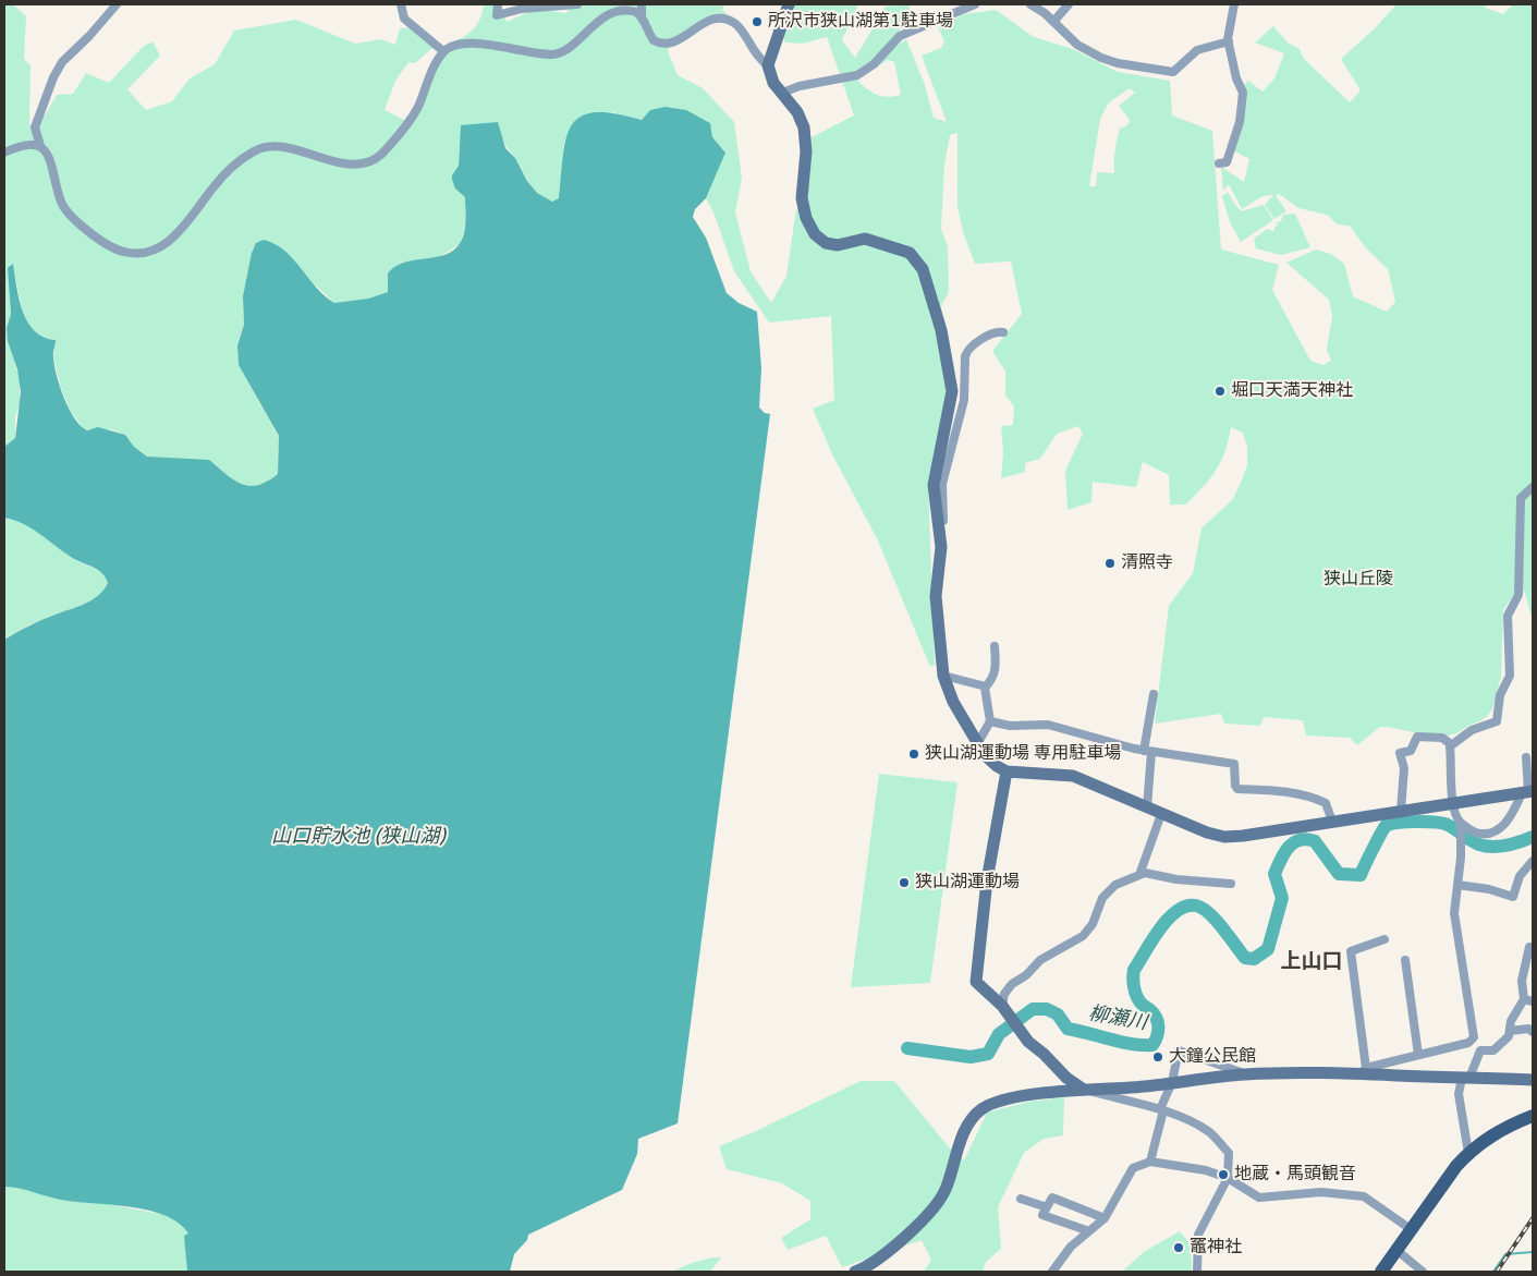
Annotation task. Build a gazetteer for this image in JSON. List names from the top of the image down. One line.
{"districts":["上山口"],"water":["山口貯水池 (狭山湖)","柳瀬川"],"parks":["狭山丘陵"],"places":["所沢市狭山湖第1駐車場","堀口天満天神社","清照寺","狭山湖運動場 専用駐車場","狭山湖運動場","大鐘公民館","地蔵・馬頭観音","竈神社"]}
